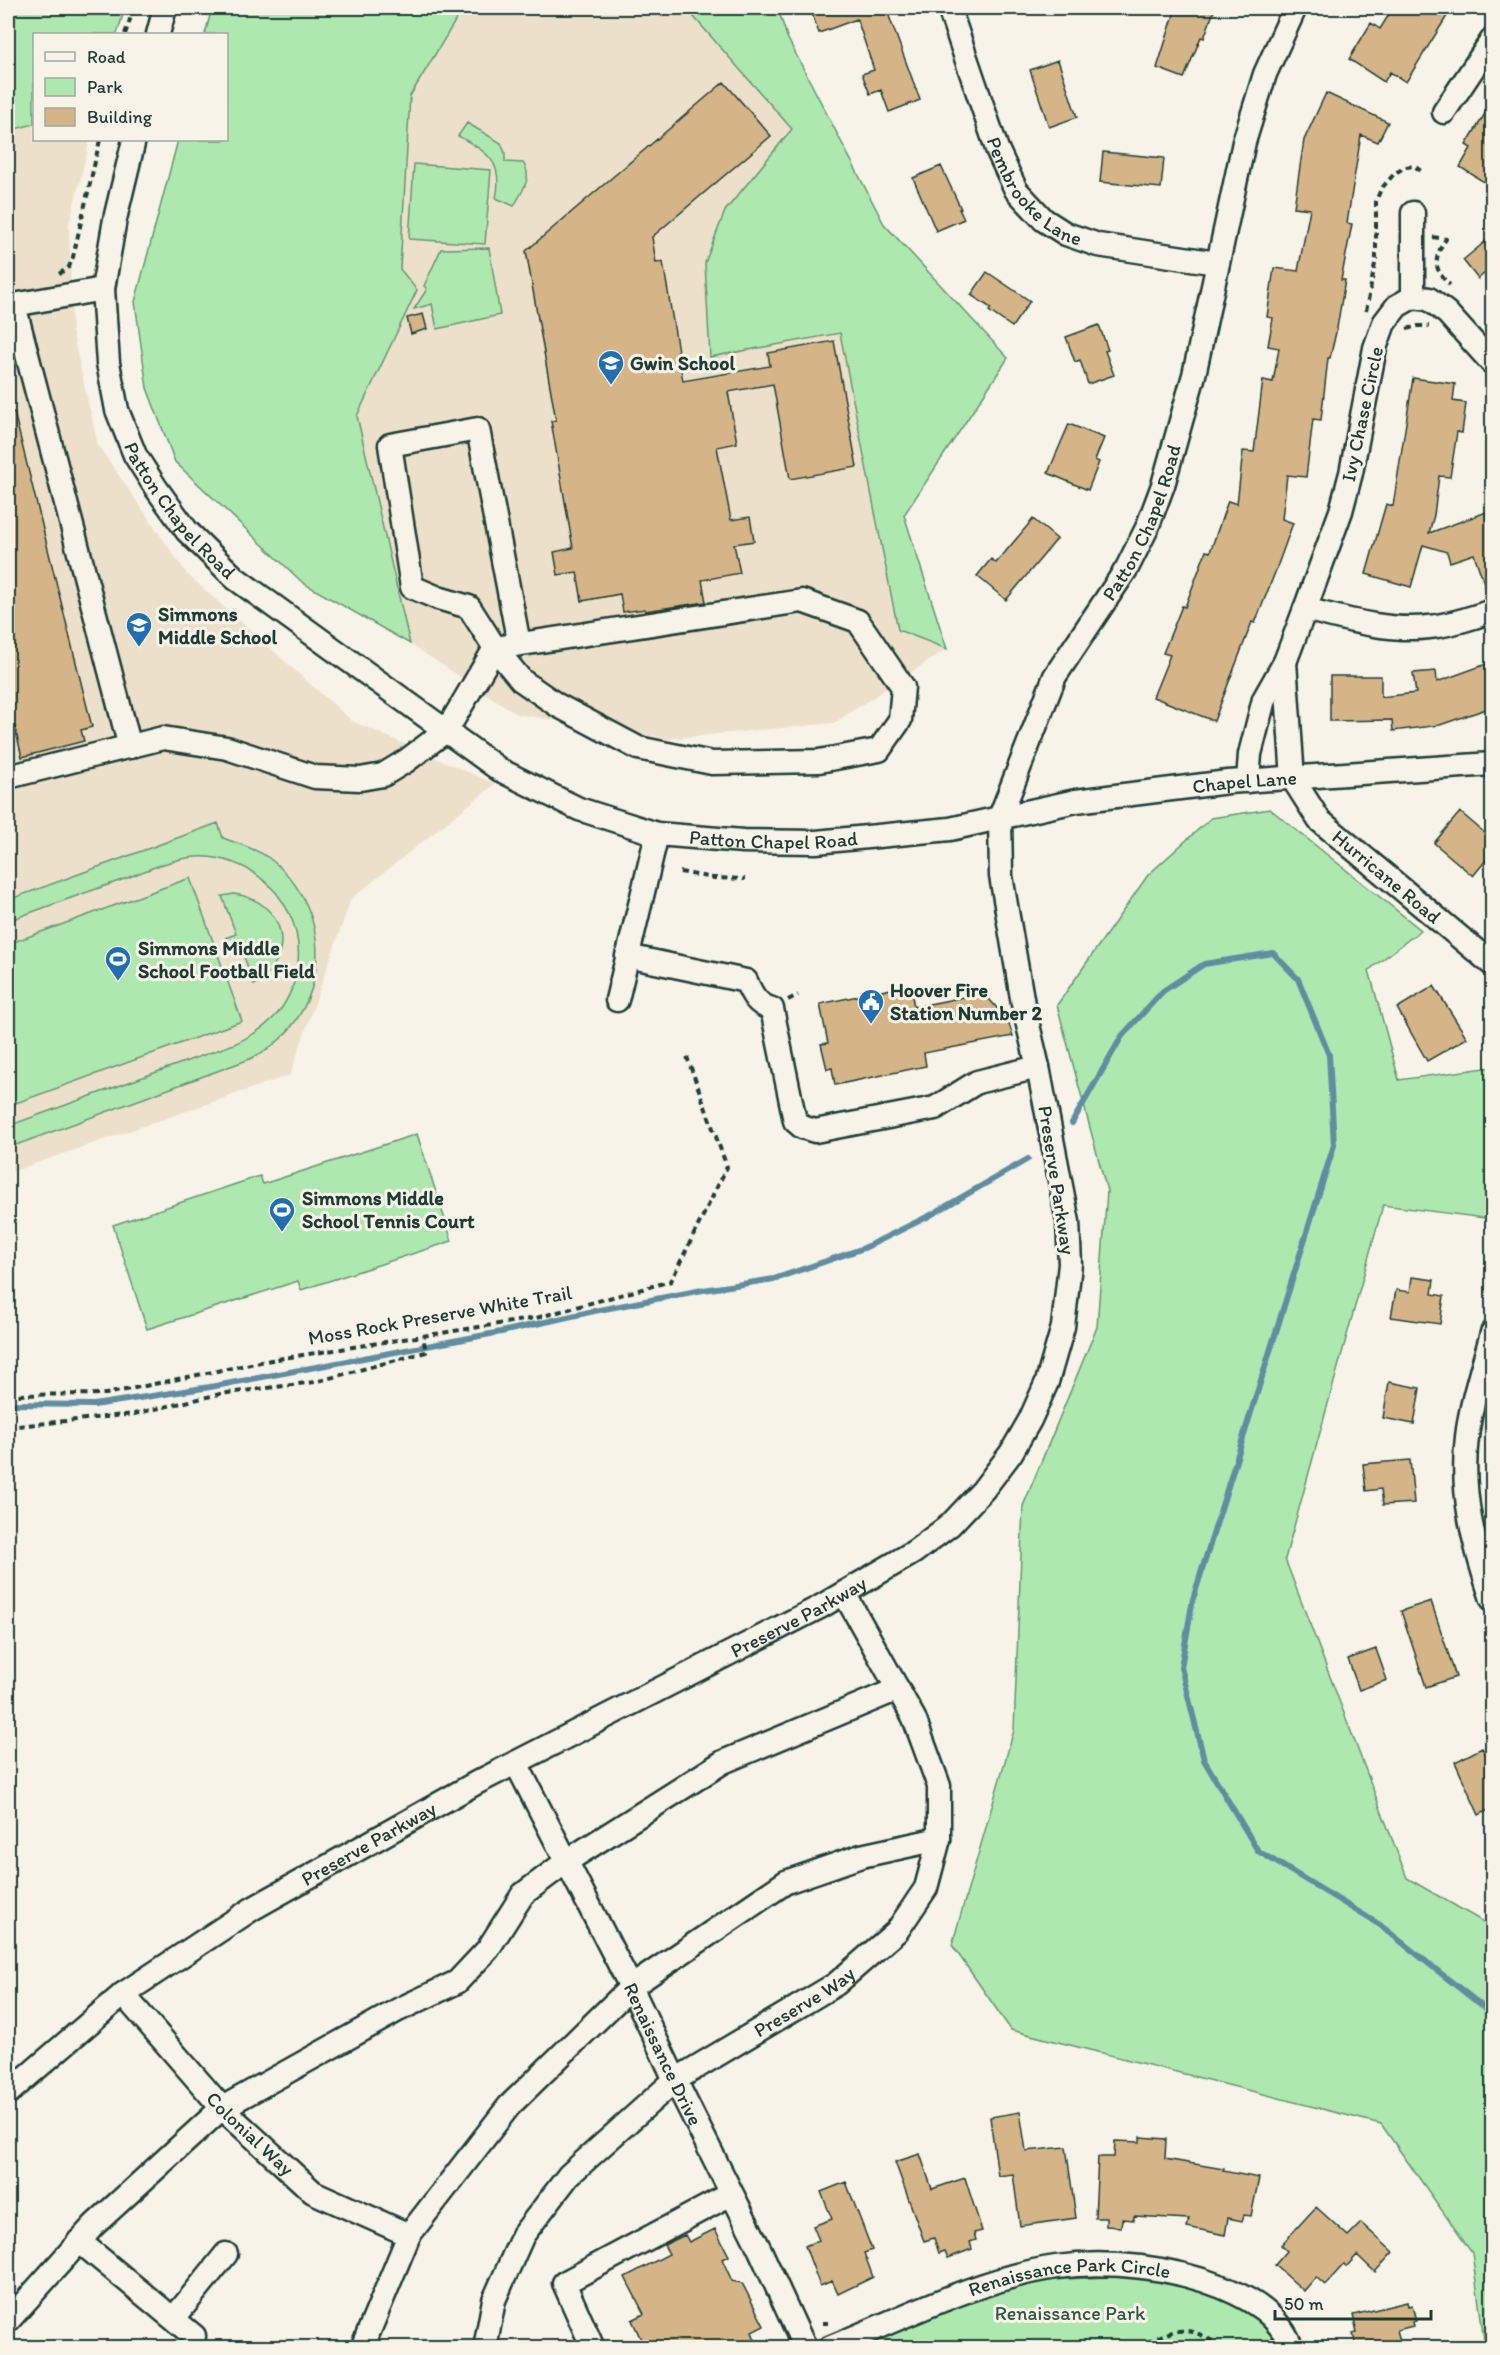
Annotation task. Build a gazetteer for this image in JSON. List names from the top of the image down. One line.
{"streets":{"street":["Pembrooke Lane","Ivy Chase Circle","Patton Chapel Road","Chapel Lane","Hurricane Road","Preserve Parkway","Preserve Way","Renaissance Drive","Colonial Way","Renaissance Park Circle"],"path":["Moss Rock Preserve White Trail"]},"crossings":[["Pembrooke Lane","Patton Chapel Road"],["Ivy Chase Circle","Chapel Lane"],["Ivy Chase Circle","Hurricane Road"],["Patton Chapel Road","Chapel Lane"],["Patton Chapel Road","Preserve Parkway"],["Chapel Lane","Hurricane Road"],["Chapel Lane","Preserve Parkway"],["Preserve Parkway","Preserve Way"],["Preserve Parkway","Renaissance Drive"],["Preserve Parkway","Colonial Way"],["Preserve Way","Renaissance Drive"]],"parks":["Renaissance Park"],"places":{"school or university":["Gwin School","Simmons Middle School"],"sports":["Simmons Middle School Football Field","Simmons Middle School Tennis Court"],"public building":["Hoover Fire Station Number 2"]},"legend":["Road","Park","Building"],"scale_bar":"50 m"}
